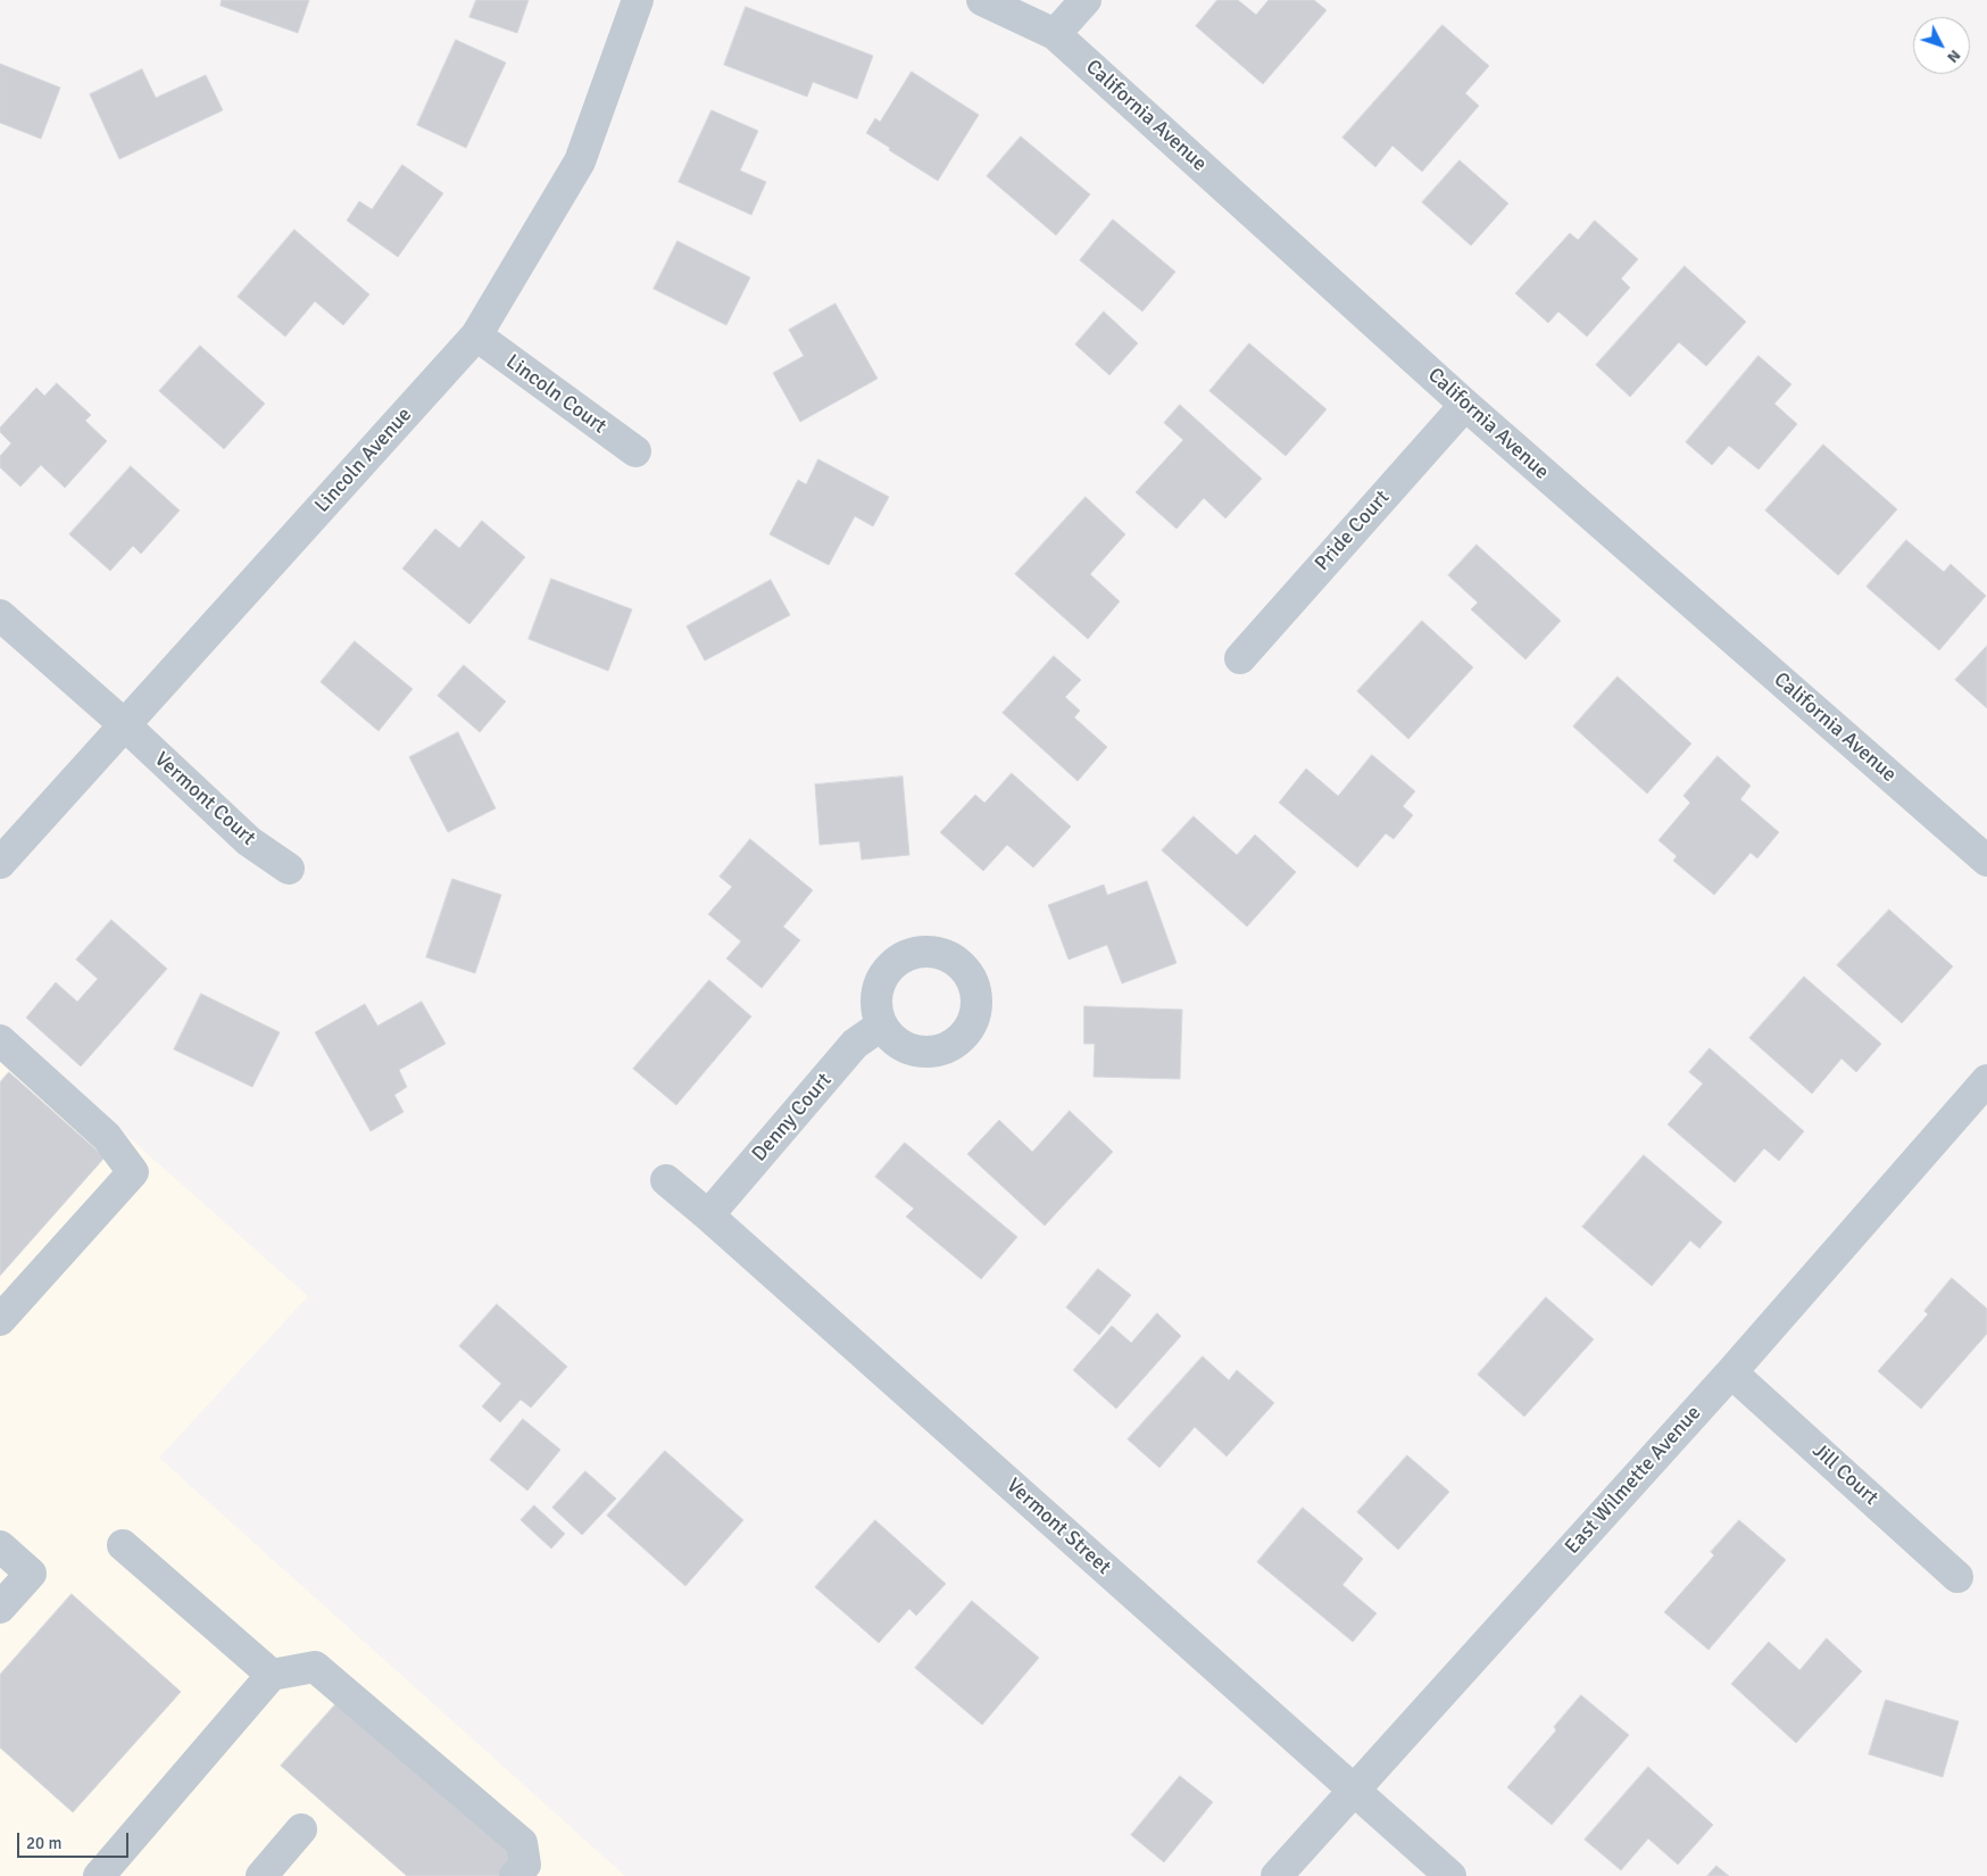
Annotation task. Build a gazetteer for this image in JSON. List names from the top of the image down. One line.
{"streets":{"street":["California Avenue","Lincoln Court","Lincoln Avenue","Pride Court","Vermont Court","Denny Court","Jill Court","East Wilmette Avenue","Vermont Street"]},"crossings":[["California Avenue","Pride Court"],["Lincoln Court","Lincoln Avenue"],["Lincoln Avenue","Vermont Court"],["Denny Court","Vermont Street"],["Jill Court","East Wilmette Avenue"],["East Wilmette Avenue","Vermont Street"]],"scale_bar":"20 m","north":"bottom right"}
